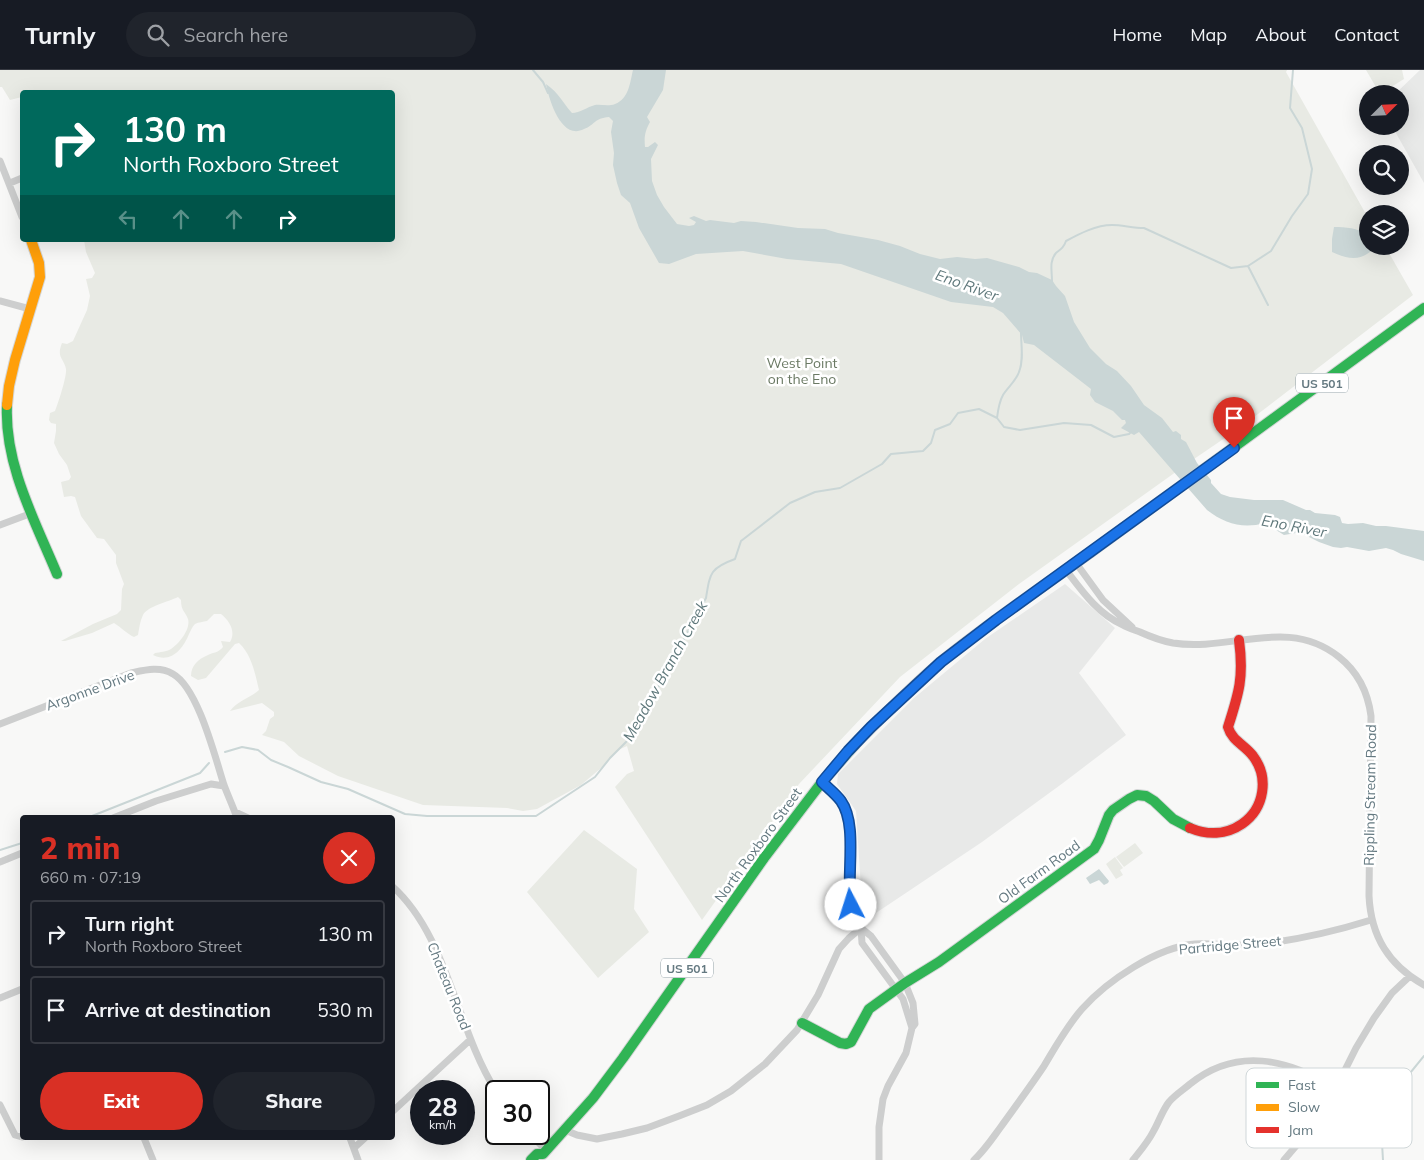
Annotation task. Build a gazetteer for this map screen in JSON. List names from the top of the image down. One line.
{"streets":{"main road":["US 501","North Roxboro Street","Old Farm Road"],"street":["Argonne Drive","Rippling Stream Road","Partridge Street","Chateau Road"]},"crossings":[["Rippling Stream Road","North Roxboro Street"],["Rippling Stream Road","Old Farm Road"],["Rippling Stream Road","Partridge Street"]],"water":["Eno River","Meadow Branch Creek"],"parks":["West Point on the Eno"],"legend":["Fast","Slow","Jam"],"north":"top right","page":{"header":"Turnly","search":"Search here","nav":["Home","Map","About","Contact"],"turn":["130 m","North Roxboro Street"],"heading":["2 min","660 m · 07:19"],"list":[{"name":"Turn right","note":"North Roxboro Street","value":"130 m"},{"name":"Arrive at destination","value":"530 m"}],"buttons":["Exit","Share"],"speed":"28 km/h","limit":"30"}}
